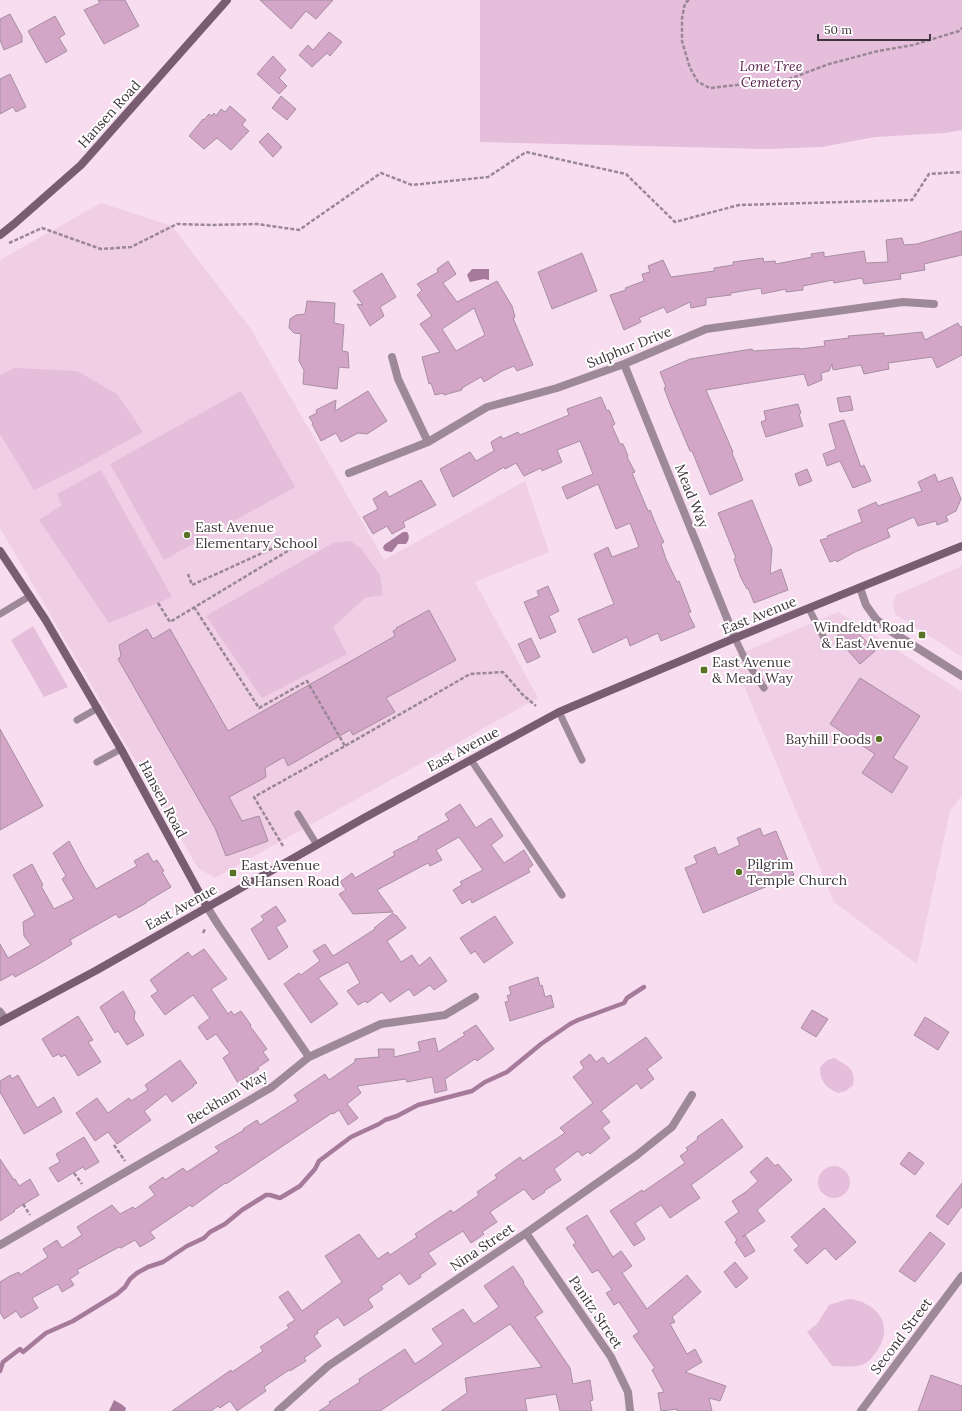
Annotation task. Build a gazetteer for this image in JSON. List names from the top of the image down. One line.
{"streets":{"street":["Hansen Road","Sulphur Drive","Mead Way","East Avenue","Beckham Way","Nina Street","Panitz Street","Second Street"]},"crossings":[["Hansen Road","East Avenue"],["Hansen Road","Beckham Way"],["Sulphur Drive","Mead Way"],["Mead Way","East Avenue"],["Nina Street","Panitz Street"]],"parks":["Lone Tree Cemetery"],"places":{"other":["East Avenue Elementary School","Bayhill Foods","Pilgrim Temple Church"],"transit":["Windfeldt Road & East Avenue","East Avenue & Mead Way","East Avenue & Hansen Road"]},"scale_bar":"50 m"}
